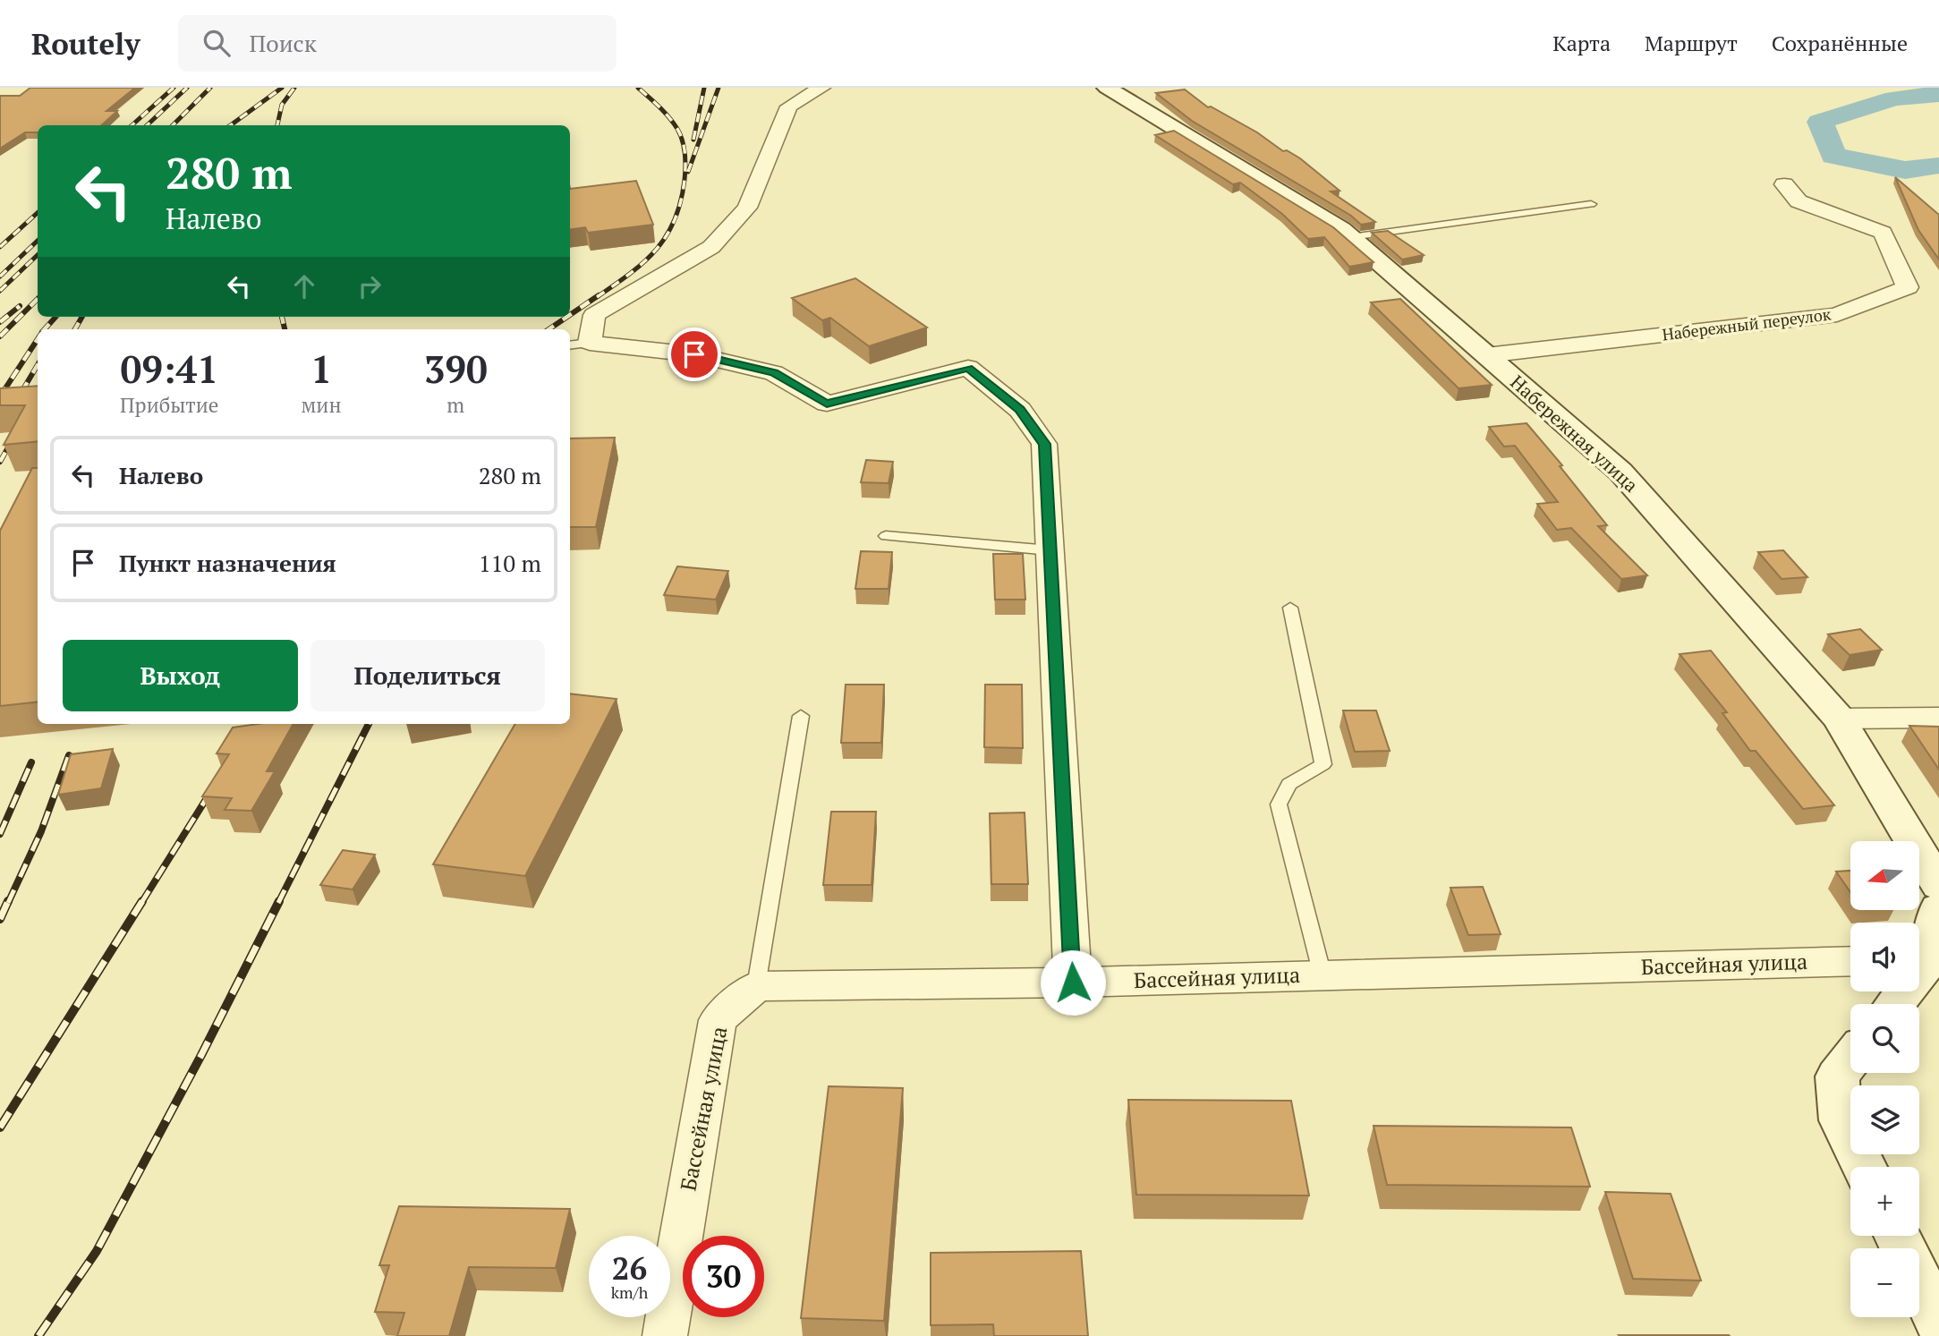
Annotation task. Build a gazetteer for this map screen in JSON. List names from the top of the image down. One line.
{"streets":{"street":["Набережный переулок","Набережная улица","Бассейная улица"]},"crossings":[["Набережный переулок","Набережная улица"]],"north":"left","page":{"header":"Routely","search":"Поиск","nav":["Карта","Маршрут","Сохранённые"],"turn":["280 m","Налево"],"eta":["09:41","Прибытие","1","мин","390","m"],"list":[{"name":"Налево","value":"280 m"},{"name":"Пункт назначения","value":"110 m"}],"buttons":["Выход","Поделиться"],"map_buttons":["+","−"],"speed":"26 km/h","limit":"30"}}
